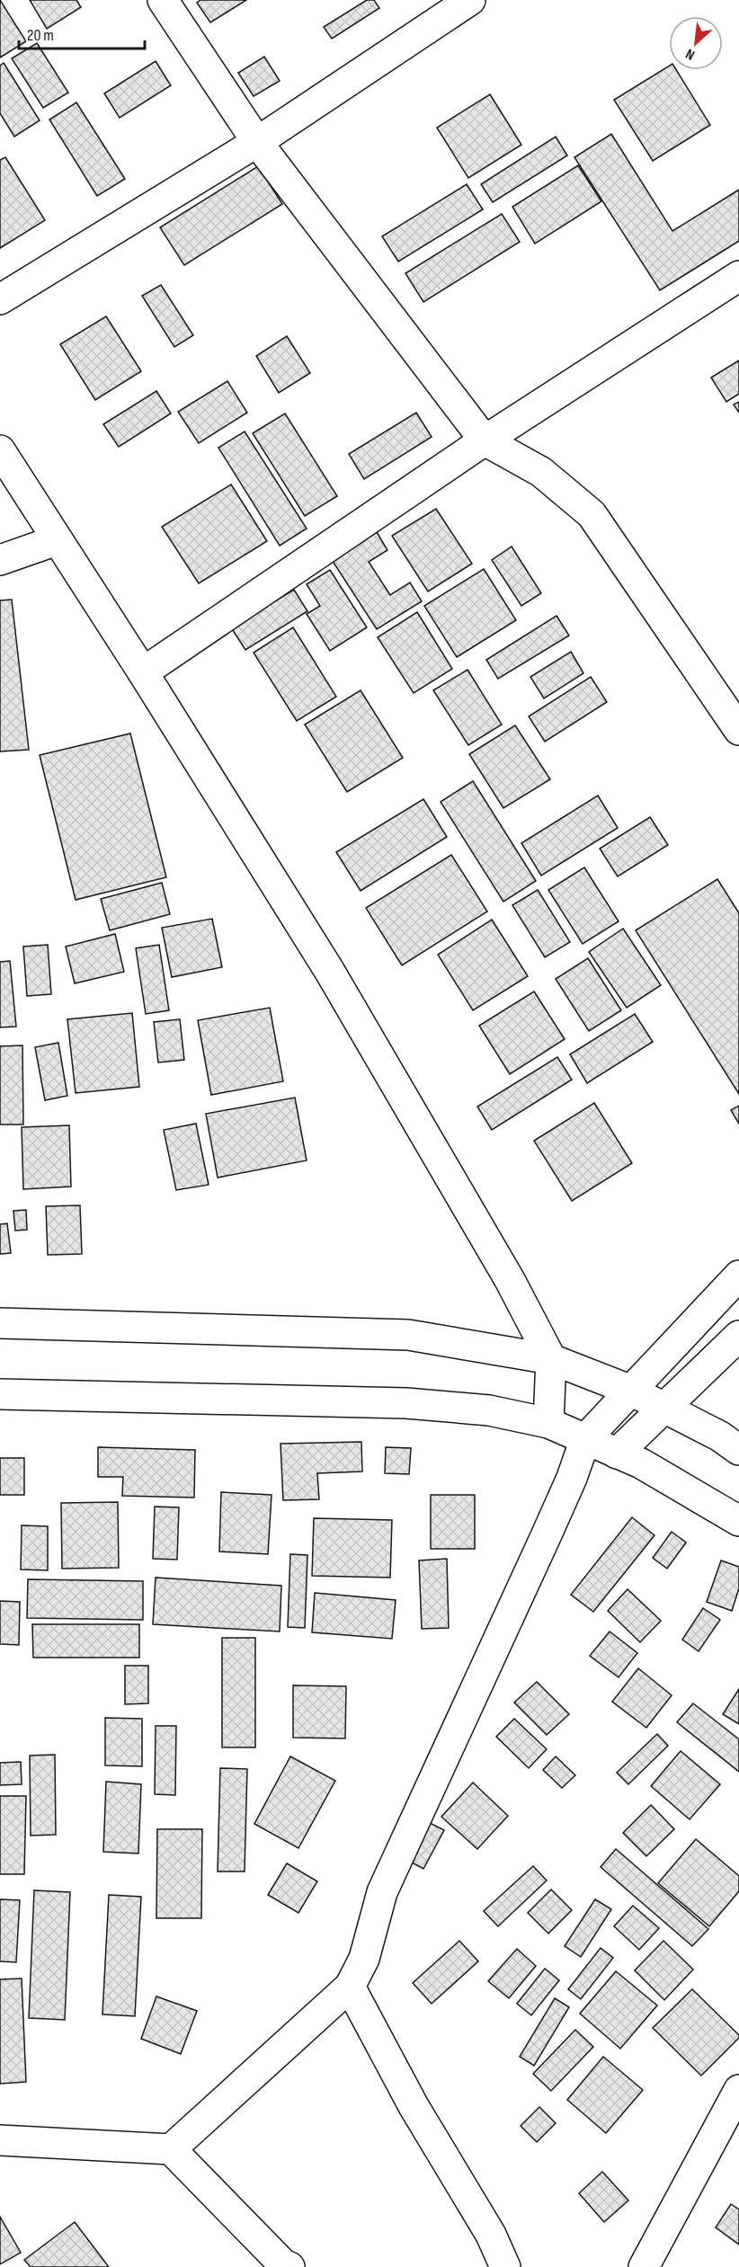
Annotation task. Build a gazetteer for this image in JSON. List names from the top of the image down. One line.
{"scale_bar":"20 m","north":"bottom left"}
